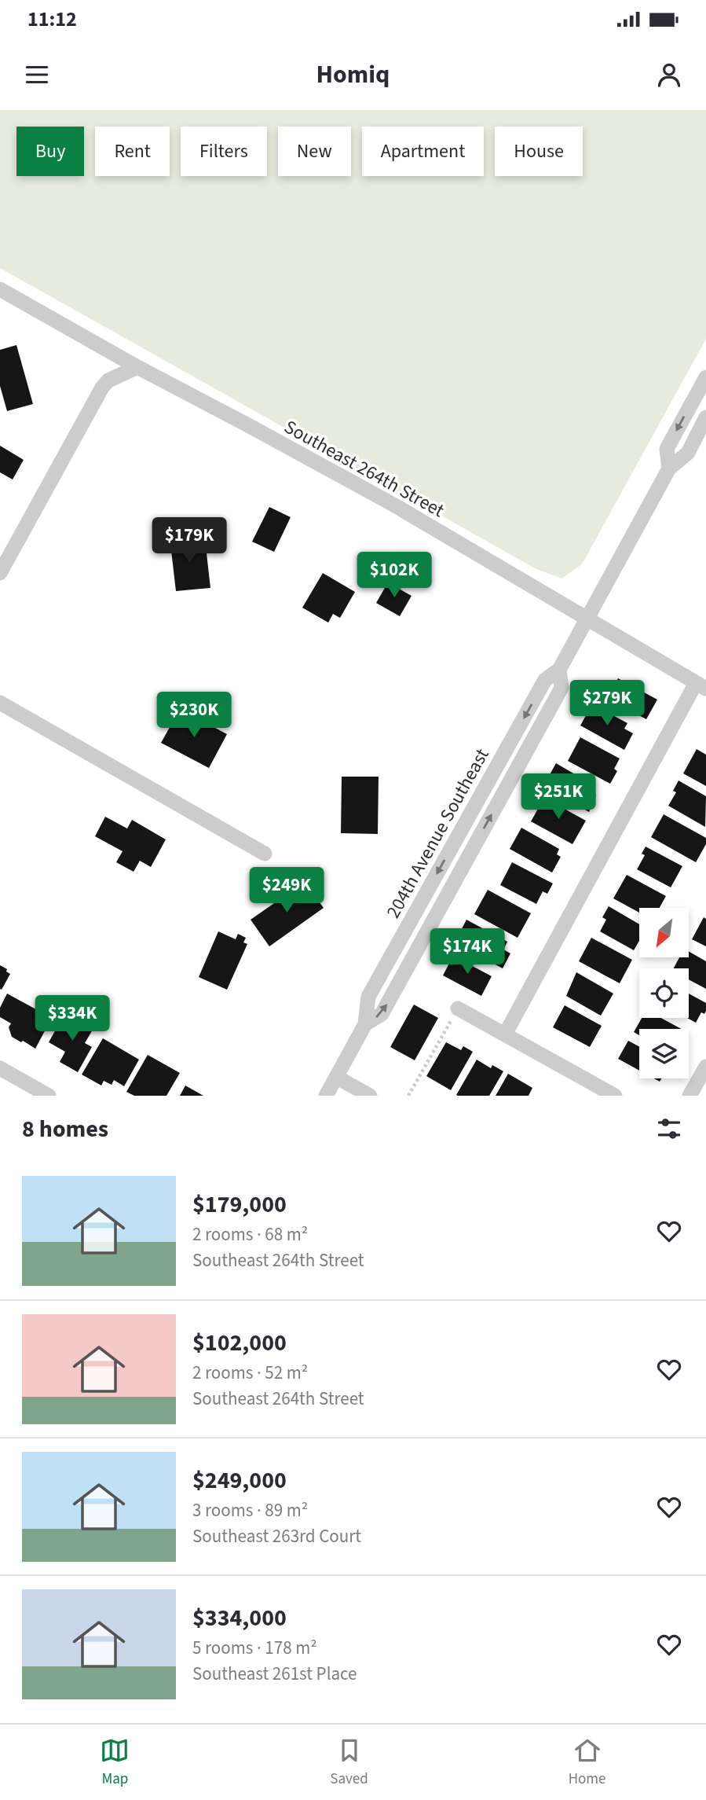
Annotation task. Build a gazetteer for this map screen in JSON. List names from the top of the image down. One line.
{"streets":{"street":["Southeast 264th Street","204th Avenue Southeast"]},"crossings":[["Southeast 264th Street","204th Avenue Southeast"]],"north":"bottom left","page":{"status":"11:12","header":"Homiq","chip":["Buy","Rent","Filters","New","Apartment","House"],"price":["$179K","$102K","$279K","$230K","$251K","$249K","$174K","$334K"],"heading":"8 homes","list":[{"name":"$179,000","note":"2 rooms · 68 m² · Southeast 264th Street"},{"name":"$102,000","note":"2 rooms · 52 m² · Southeast 264th Street"},{"name":"$249,000","note":"3 rooms · 89 m² · Southeast 263rd Court"},{"name":"$334,000","note":"5 rooms · 178 m² · Southeast 261st Place"}],"tabs":["Map","Saved","Home"]}}
